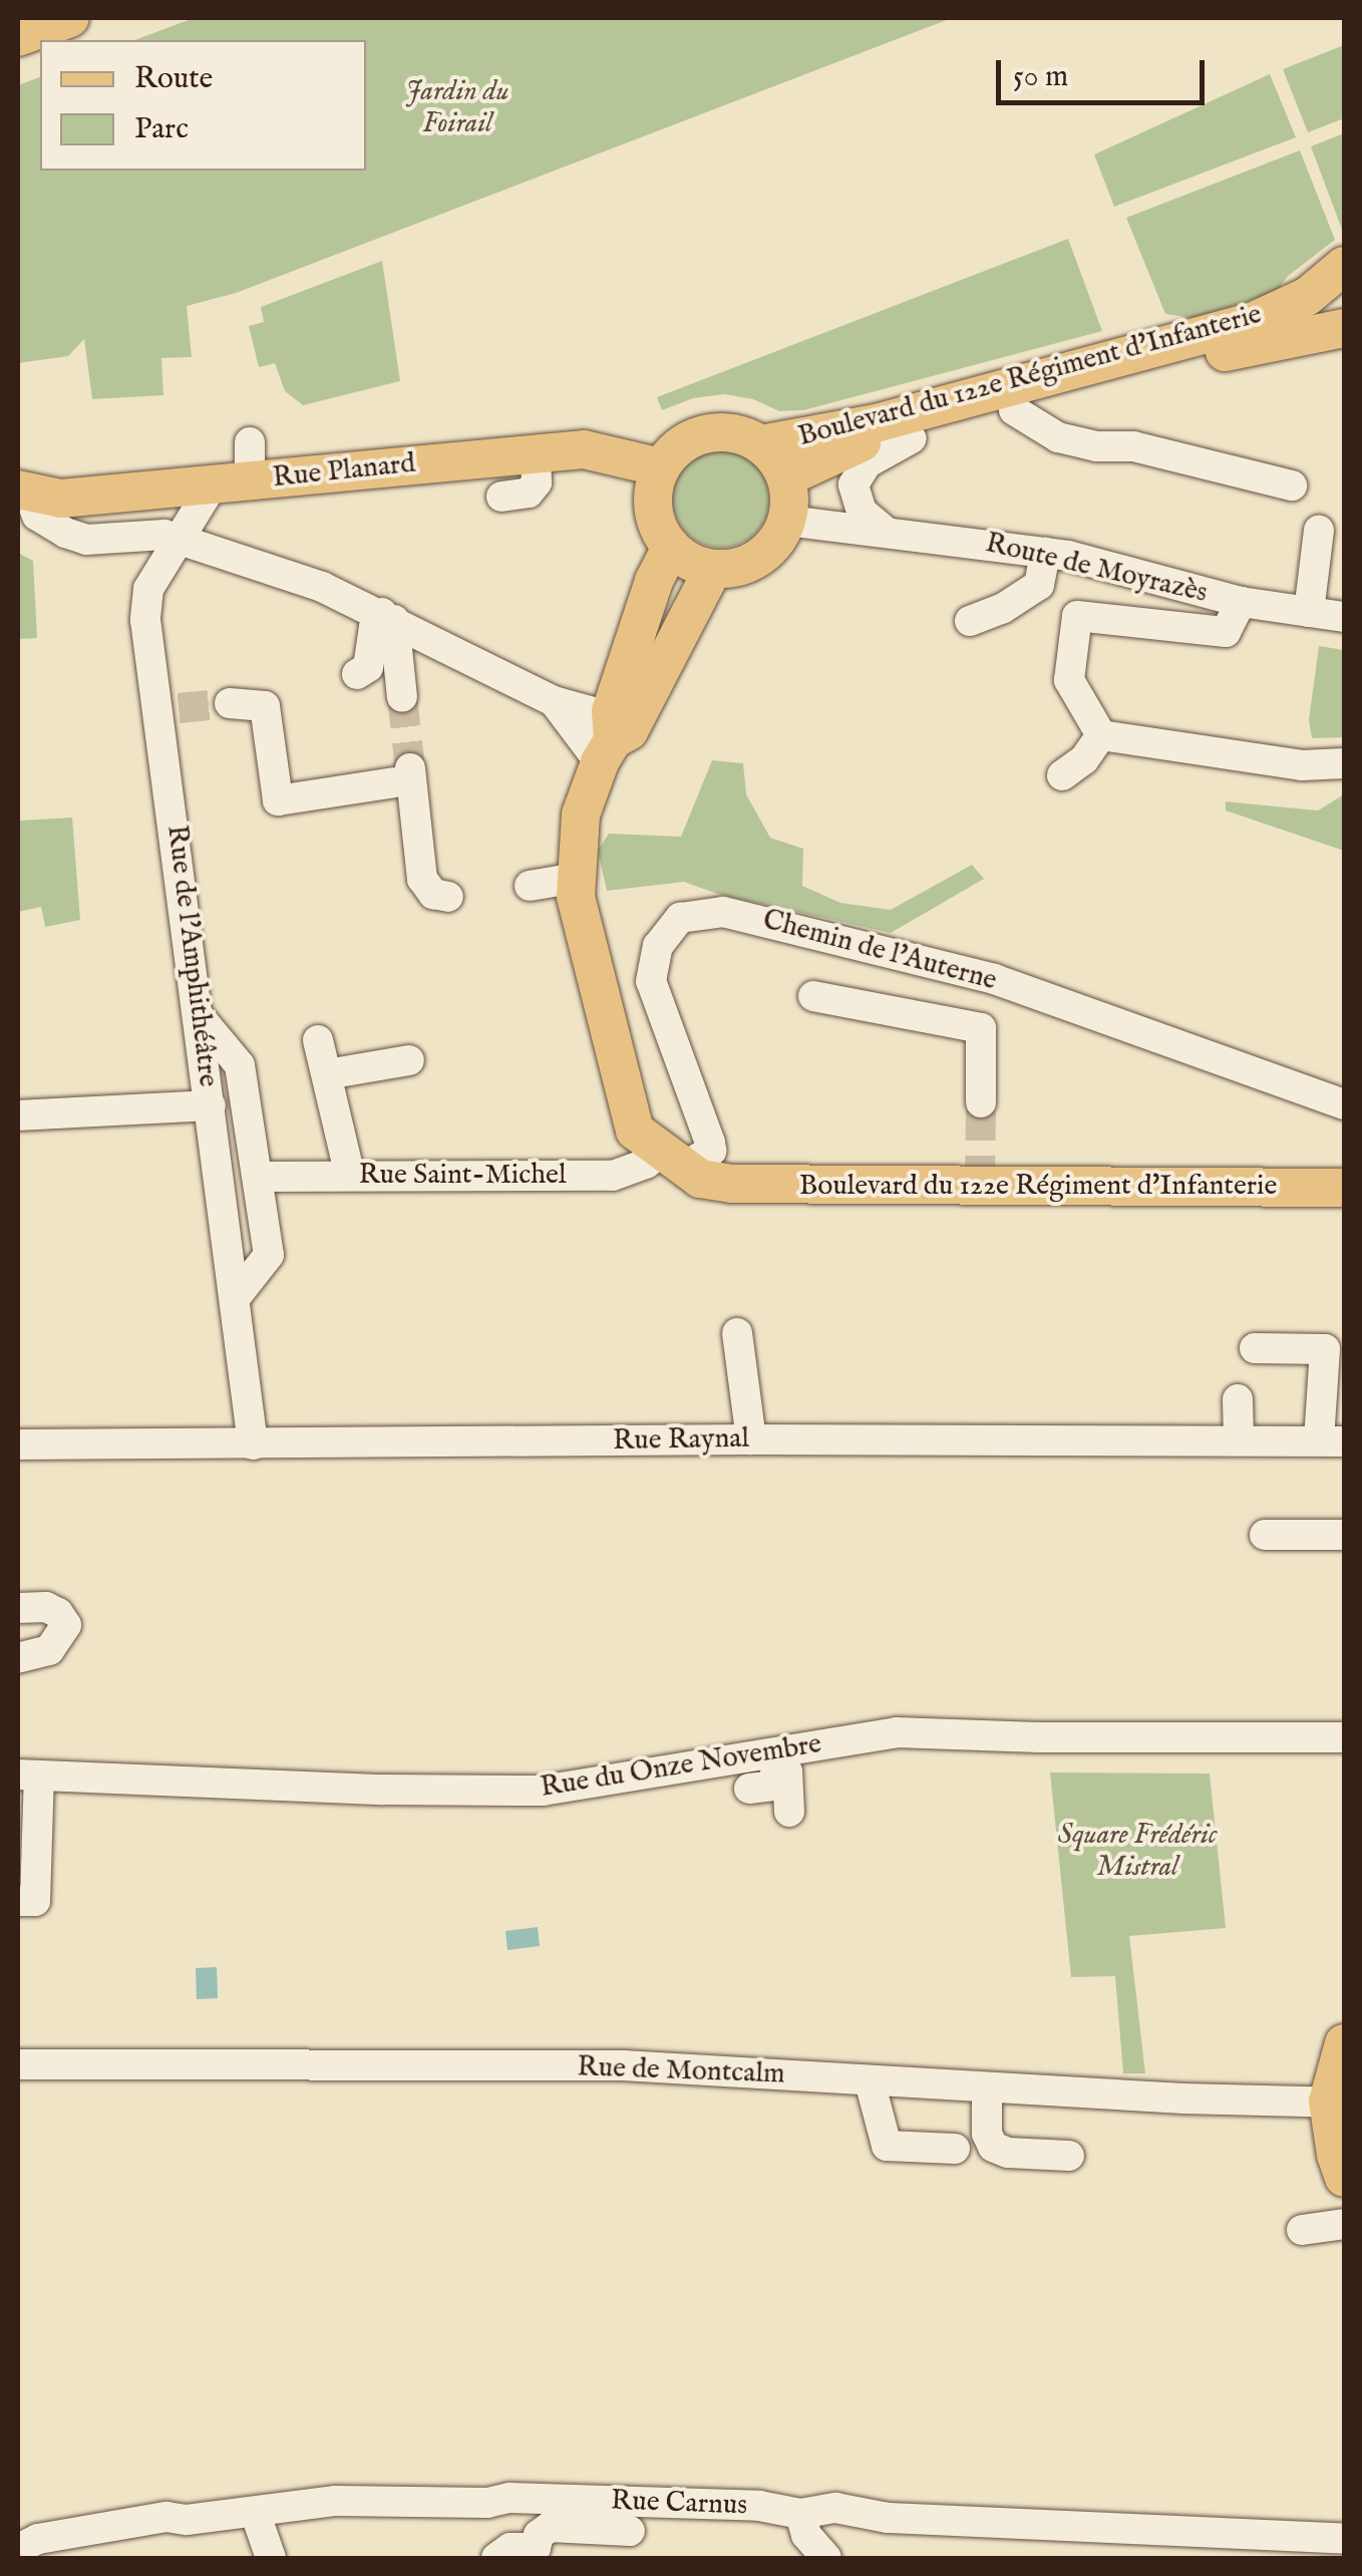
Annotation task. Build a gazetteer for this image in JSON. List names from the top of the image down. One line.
{"streets":{"main road":["Boulevard du 122e Régiment d'Infanterie","Rue Planard"],"street":["Route de Moyrazès","Chemin de l'Auterne","Rue de l'Amphithéâtre","Rue Saint-Michel","Rue Raynal","Rue du Onze Novembre","Rue de Montcalm","Rue Carnus"]},"crossings":[["Boulevard du 122e Régiment d'Infanterie","Rue Planard"],["Boulevard du 122e Régiment d'Infanterie","Route de Moyrazès"],["Boulevard du 122e Régiment d'Infanterie","Chemin de l'Auterne"],["Boulevard du 122e Régiment d'Infanterie","Rue Saint-Michel"],["Rue Planard","Route de Moyrazès"],["Rue Planard","Rue de l'Amphithéâtre"],["Chemin de l'Auterne","Rue Saint-Michel"],["Rue de l'Amphithéâtre","Rue Raynal"]],"parks":["Jardin du Foirail","Square Frédéric Mistral"],"legend":["Route","Parc"],"scale_bar":"50 m"}
